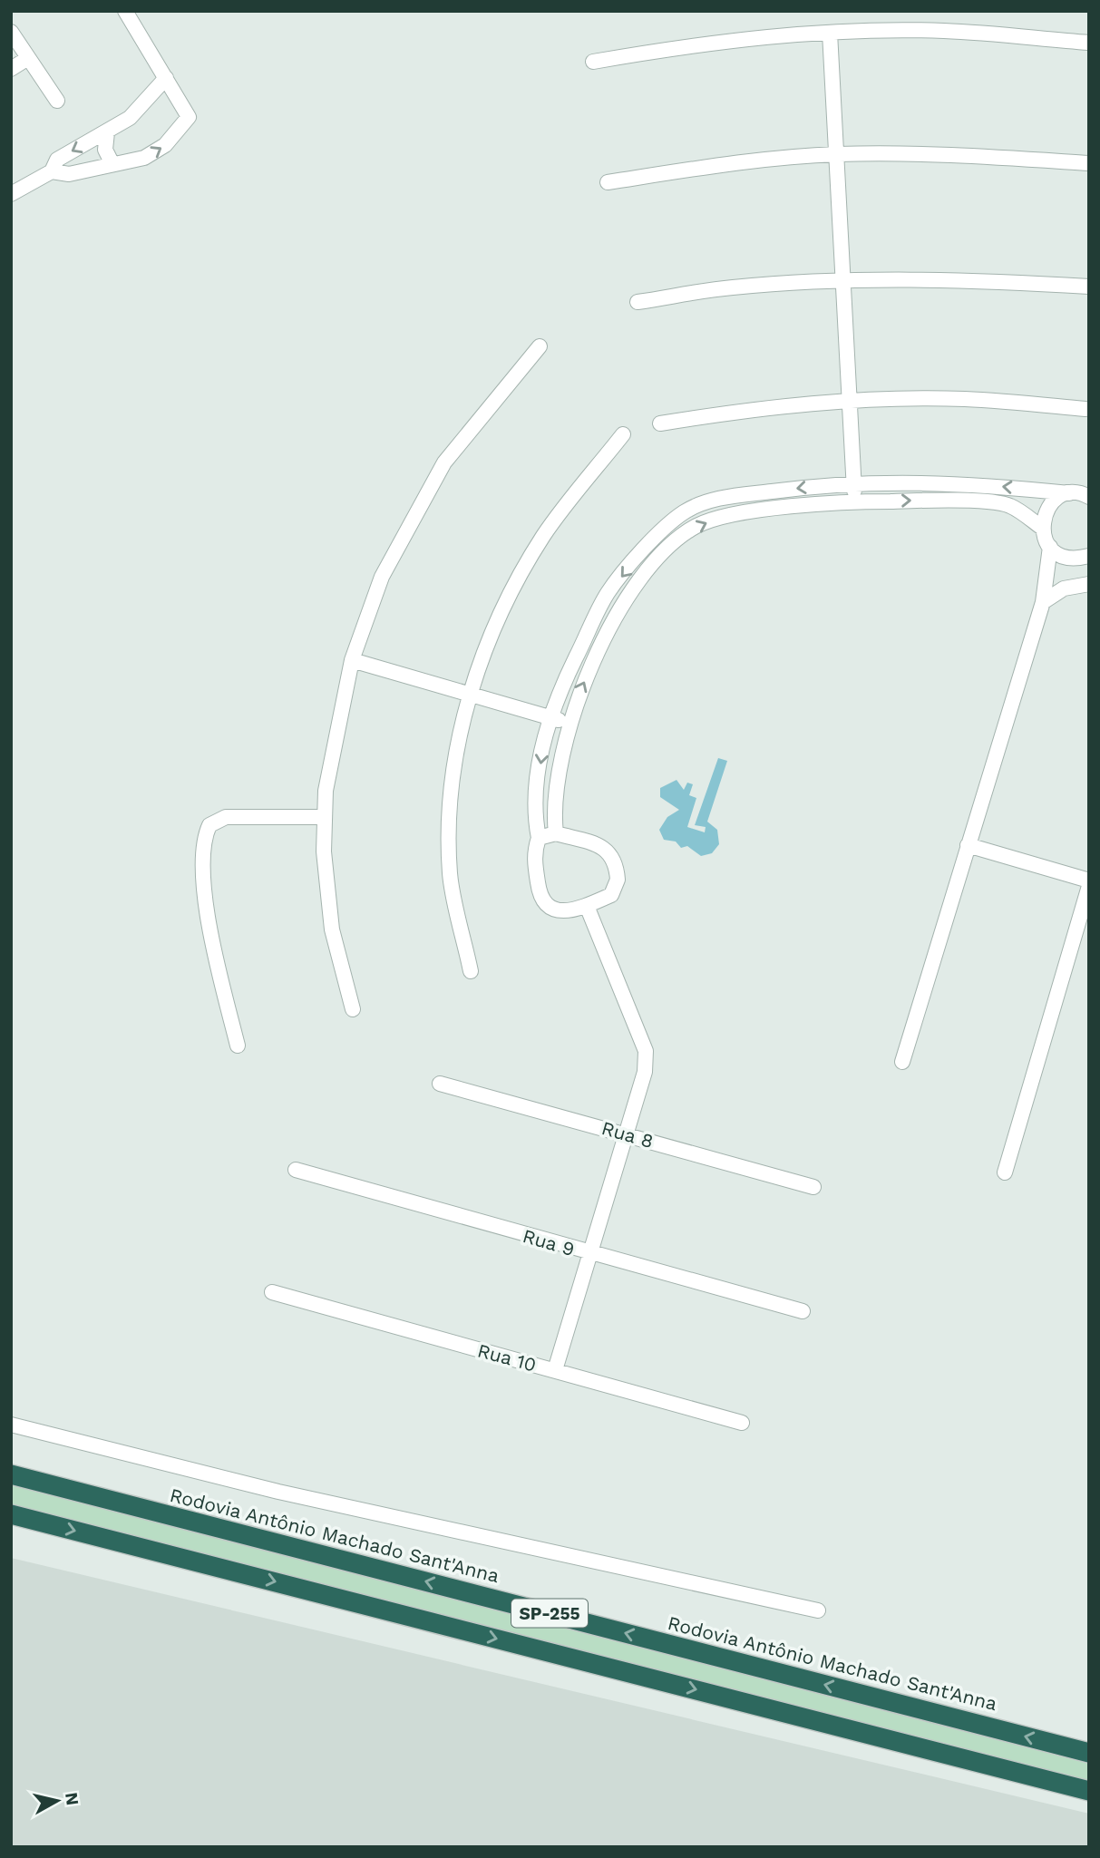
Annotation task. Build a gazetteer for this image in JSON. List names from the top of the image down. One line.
{"streets":{"highway":["Rodovia Antônio Machado Sant'Anna","SP-255"],"street":["Rua 8","Rua 9","Rua 10"]},"north":"right"}
